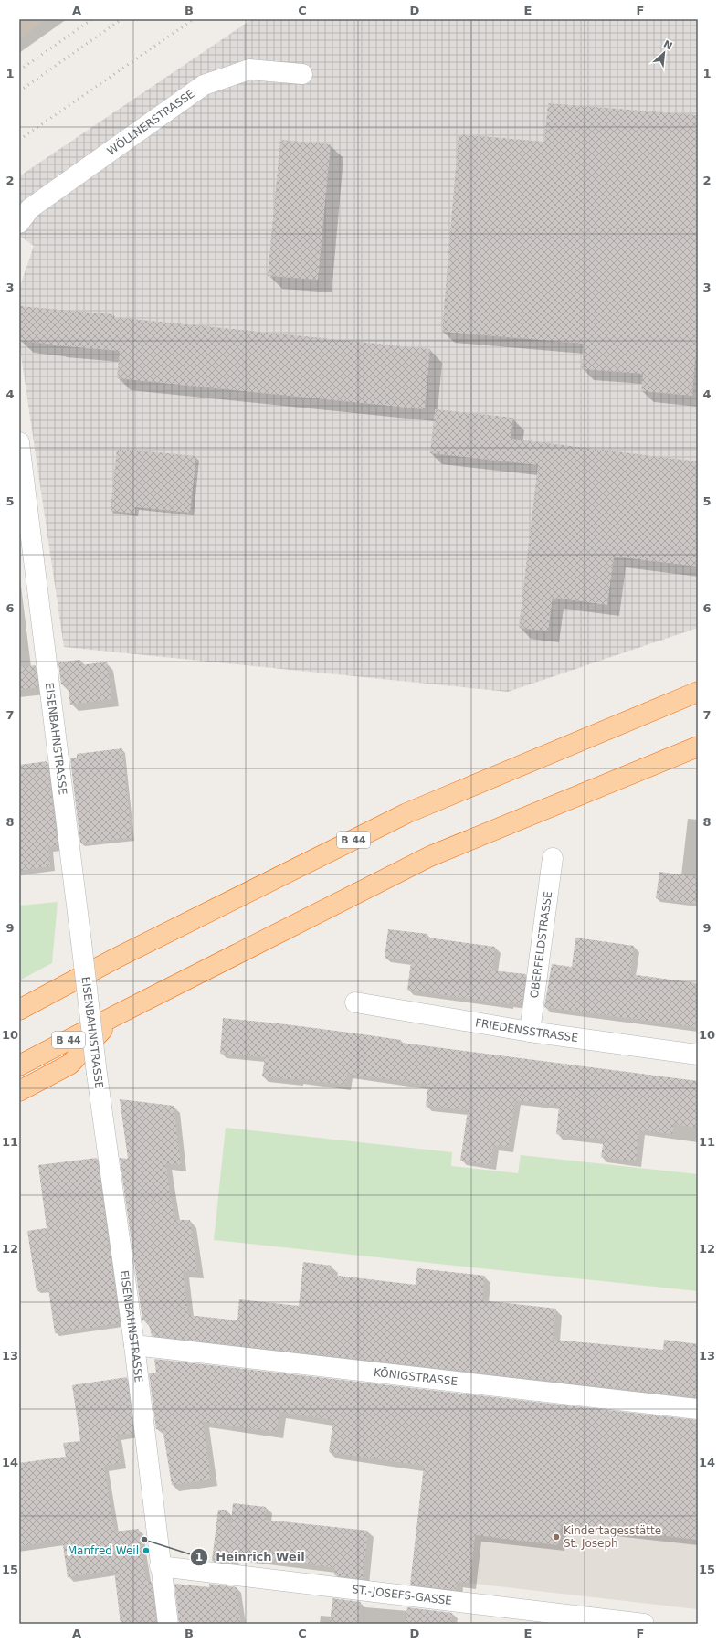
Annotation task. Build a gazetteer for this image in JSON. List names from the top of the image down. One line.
{"streets":{"highway":["B 44"],"street":["WÖLLNERSTRASSE","EISENBAHNSTRASSE","OBERFELDSTRASSE","FRIEDENSSTRASSE","KÖNIGSTRASSE","ST.-JOSEFS-GASSE"]},"crossings":[["EISENBAHNSTRASSE","KÖNIGSTRASSE"],["EISENBAHNSTRASSE","ST.-JOSEFS-GASSE"],["OBERFELDSTRASSE","FRIEDENSSTRASSE"]],"places":["Kindertagesstätte St. Joseph","Heinrich Weil","Manfred Weil"],"north":"top right","grid":{"columns":["A","B","C","D","E","F"],"rows":["1","2","3","4","5","6","7","8","9","10","11","12","13","14","15"]}}
